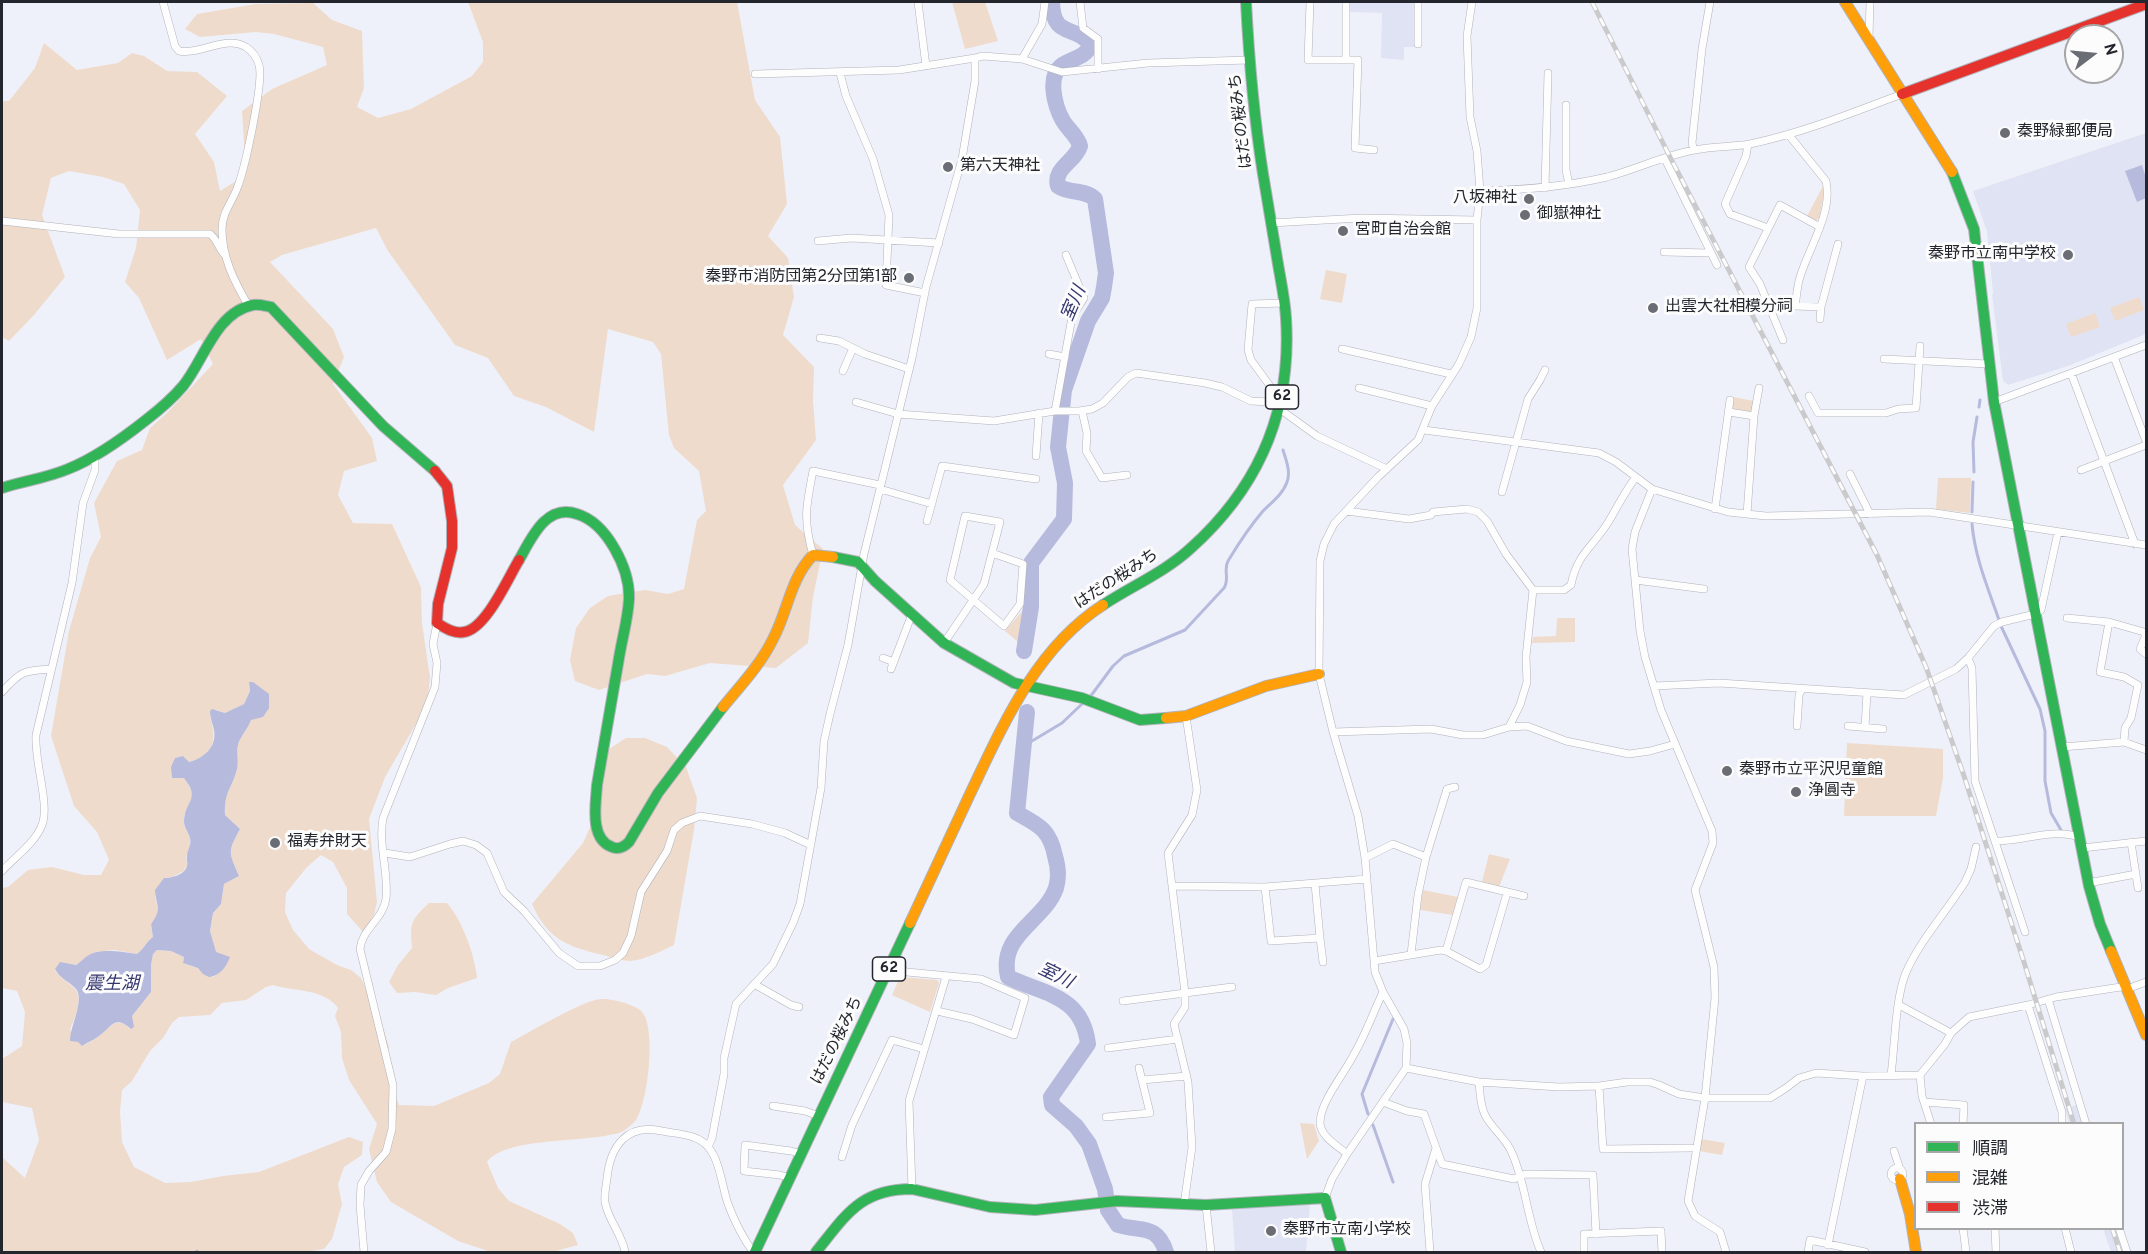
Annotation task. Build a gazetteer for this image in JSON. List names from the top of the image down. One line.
{"streets":{"street":["はだの桜みち","62"]},"water":["室川","震生湖"],"places":["秦野緑郵便局","第六天神社","八坂神社","御嶽神社","宮町自治会館","秦野市立南中学校","秦野市消防団第2分団第1部","出雲大社相模分祠","秦野市立平沢児童館","浄圓寺","福寿弁財天","秦野市立南小学校"],"legend":["順調","混雑","渋滞"],"north":"right"}
